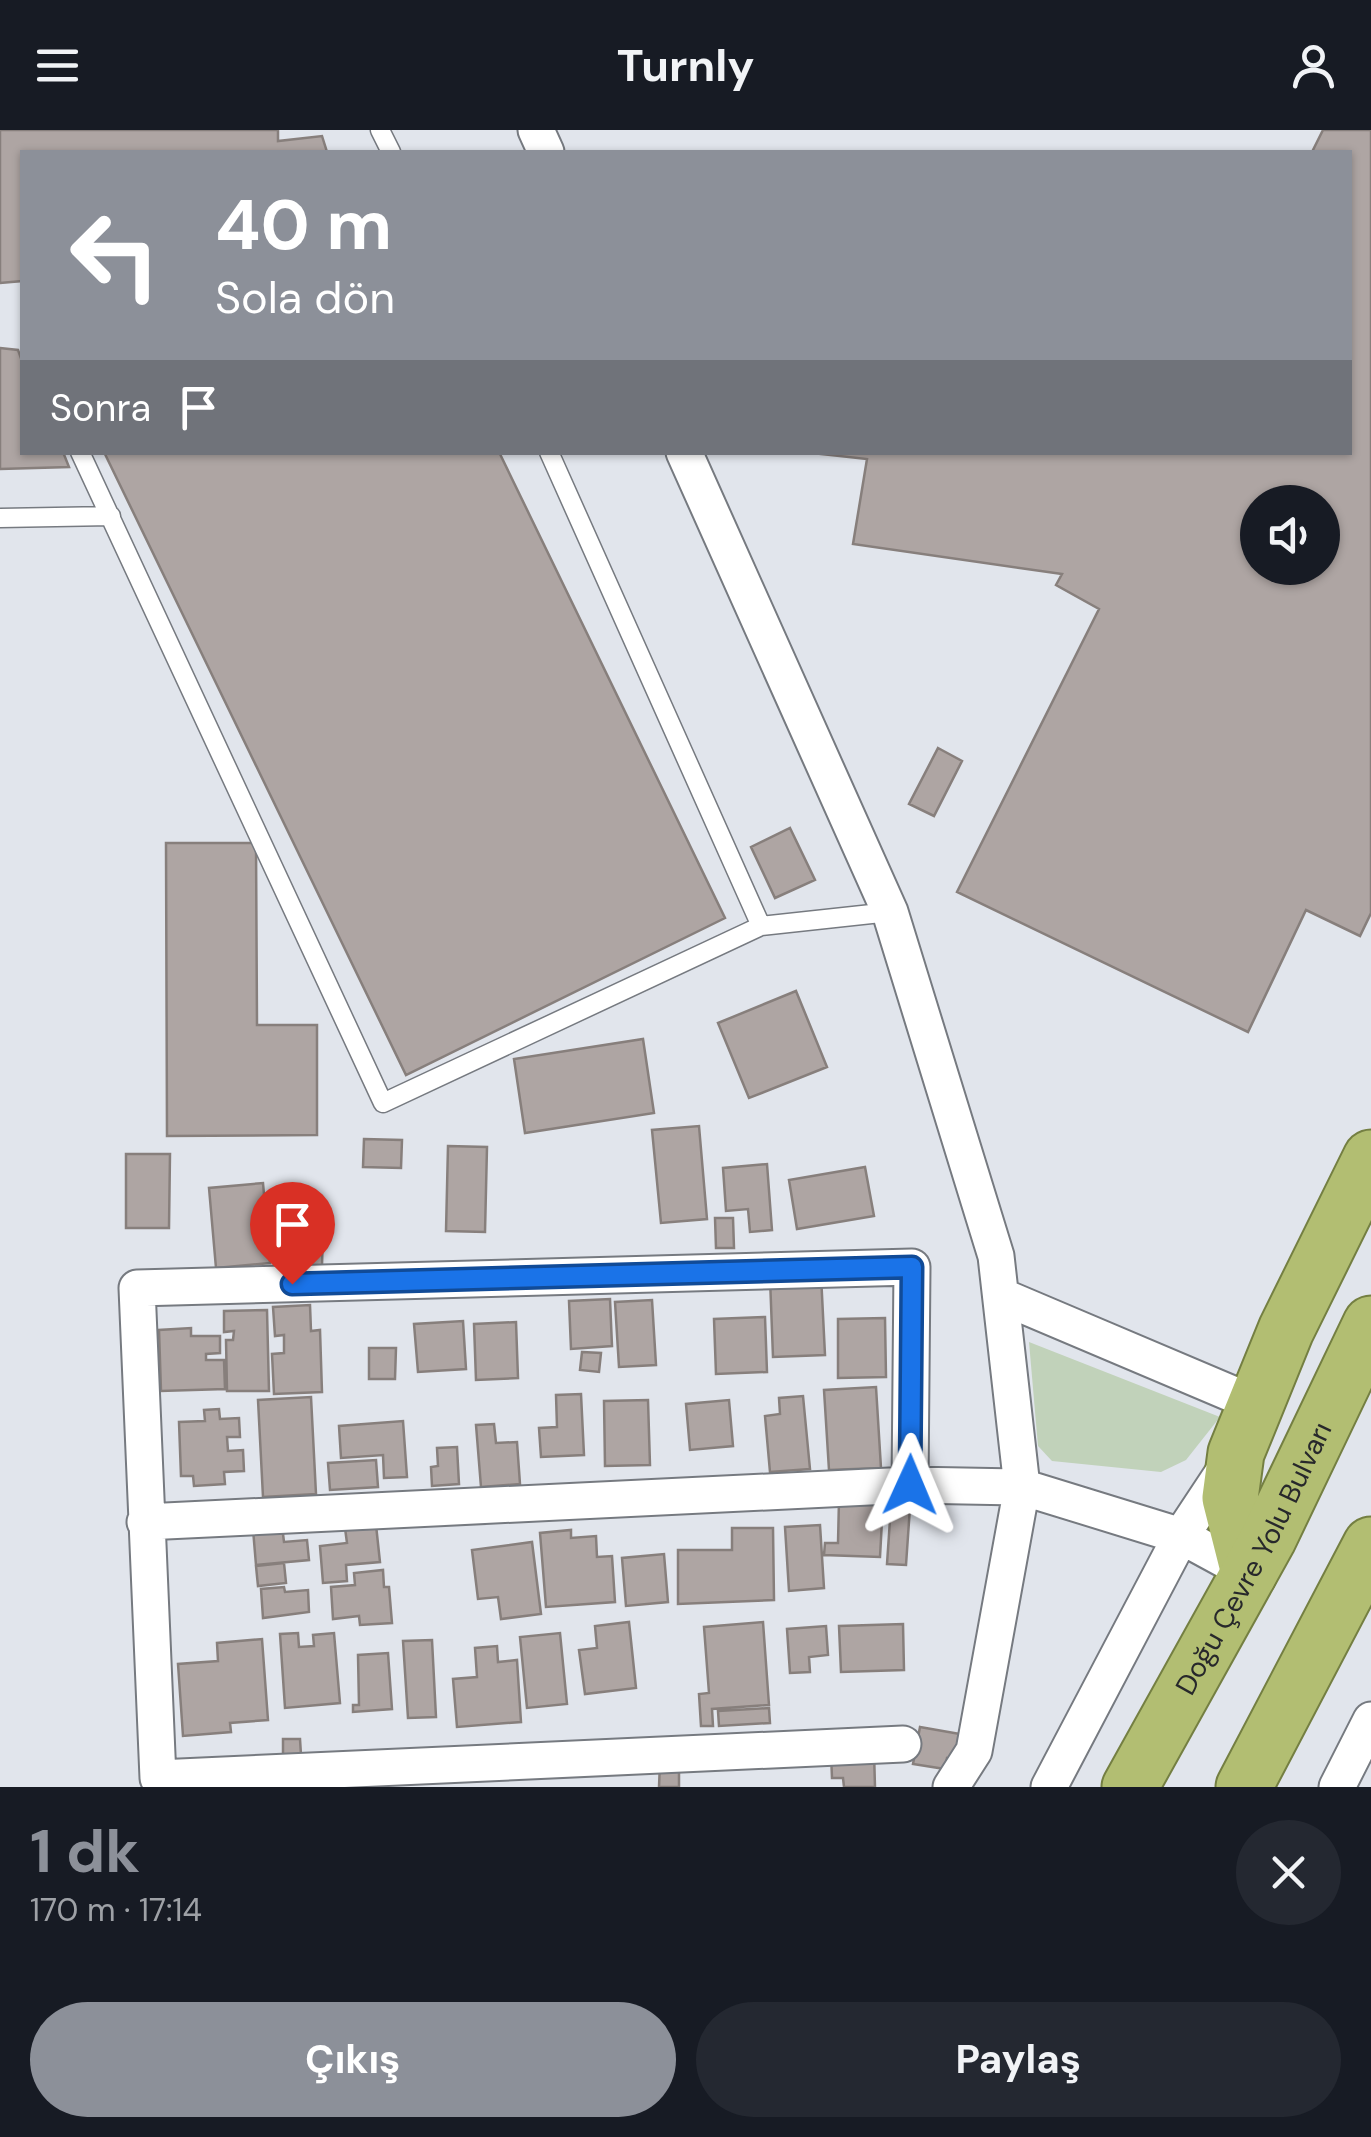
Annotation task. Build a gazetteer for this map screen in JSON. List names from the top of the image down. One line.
{"streets":{"highway":["Doğu Çevre Yolu Bulvarı"]},"page":{"header":"Turnly","turn":["40 m","Sola dön"],"then":"Sonra","heading":["1 dk","170 m · 17:14"],"buttons":["Çıkış","Paylaş"]}}
